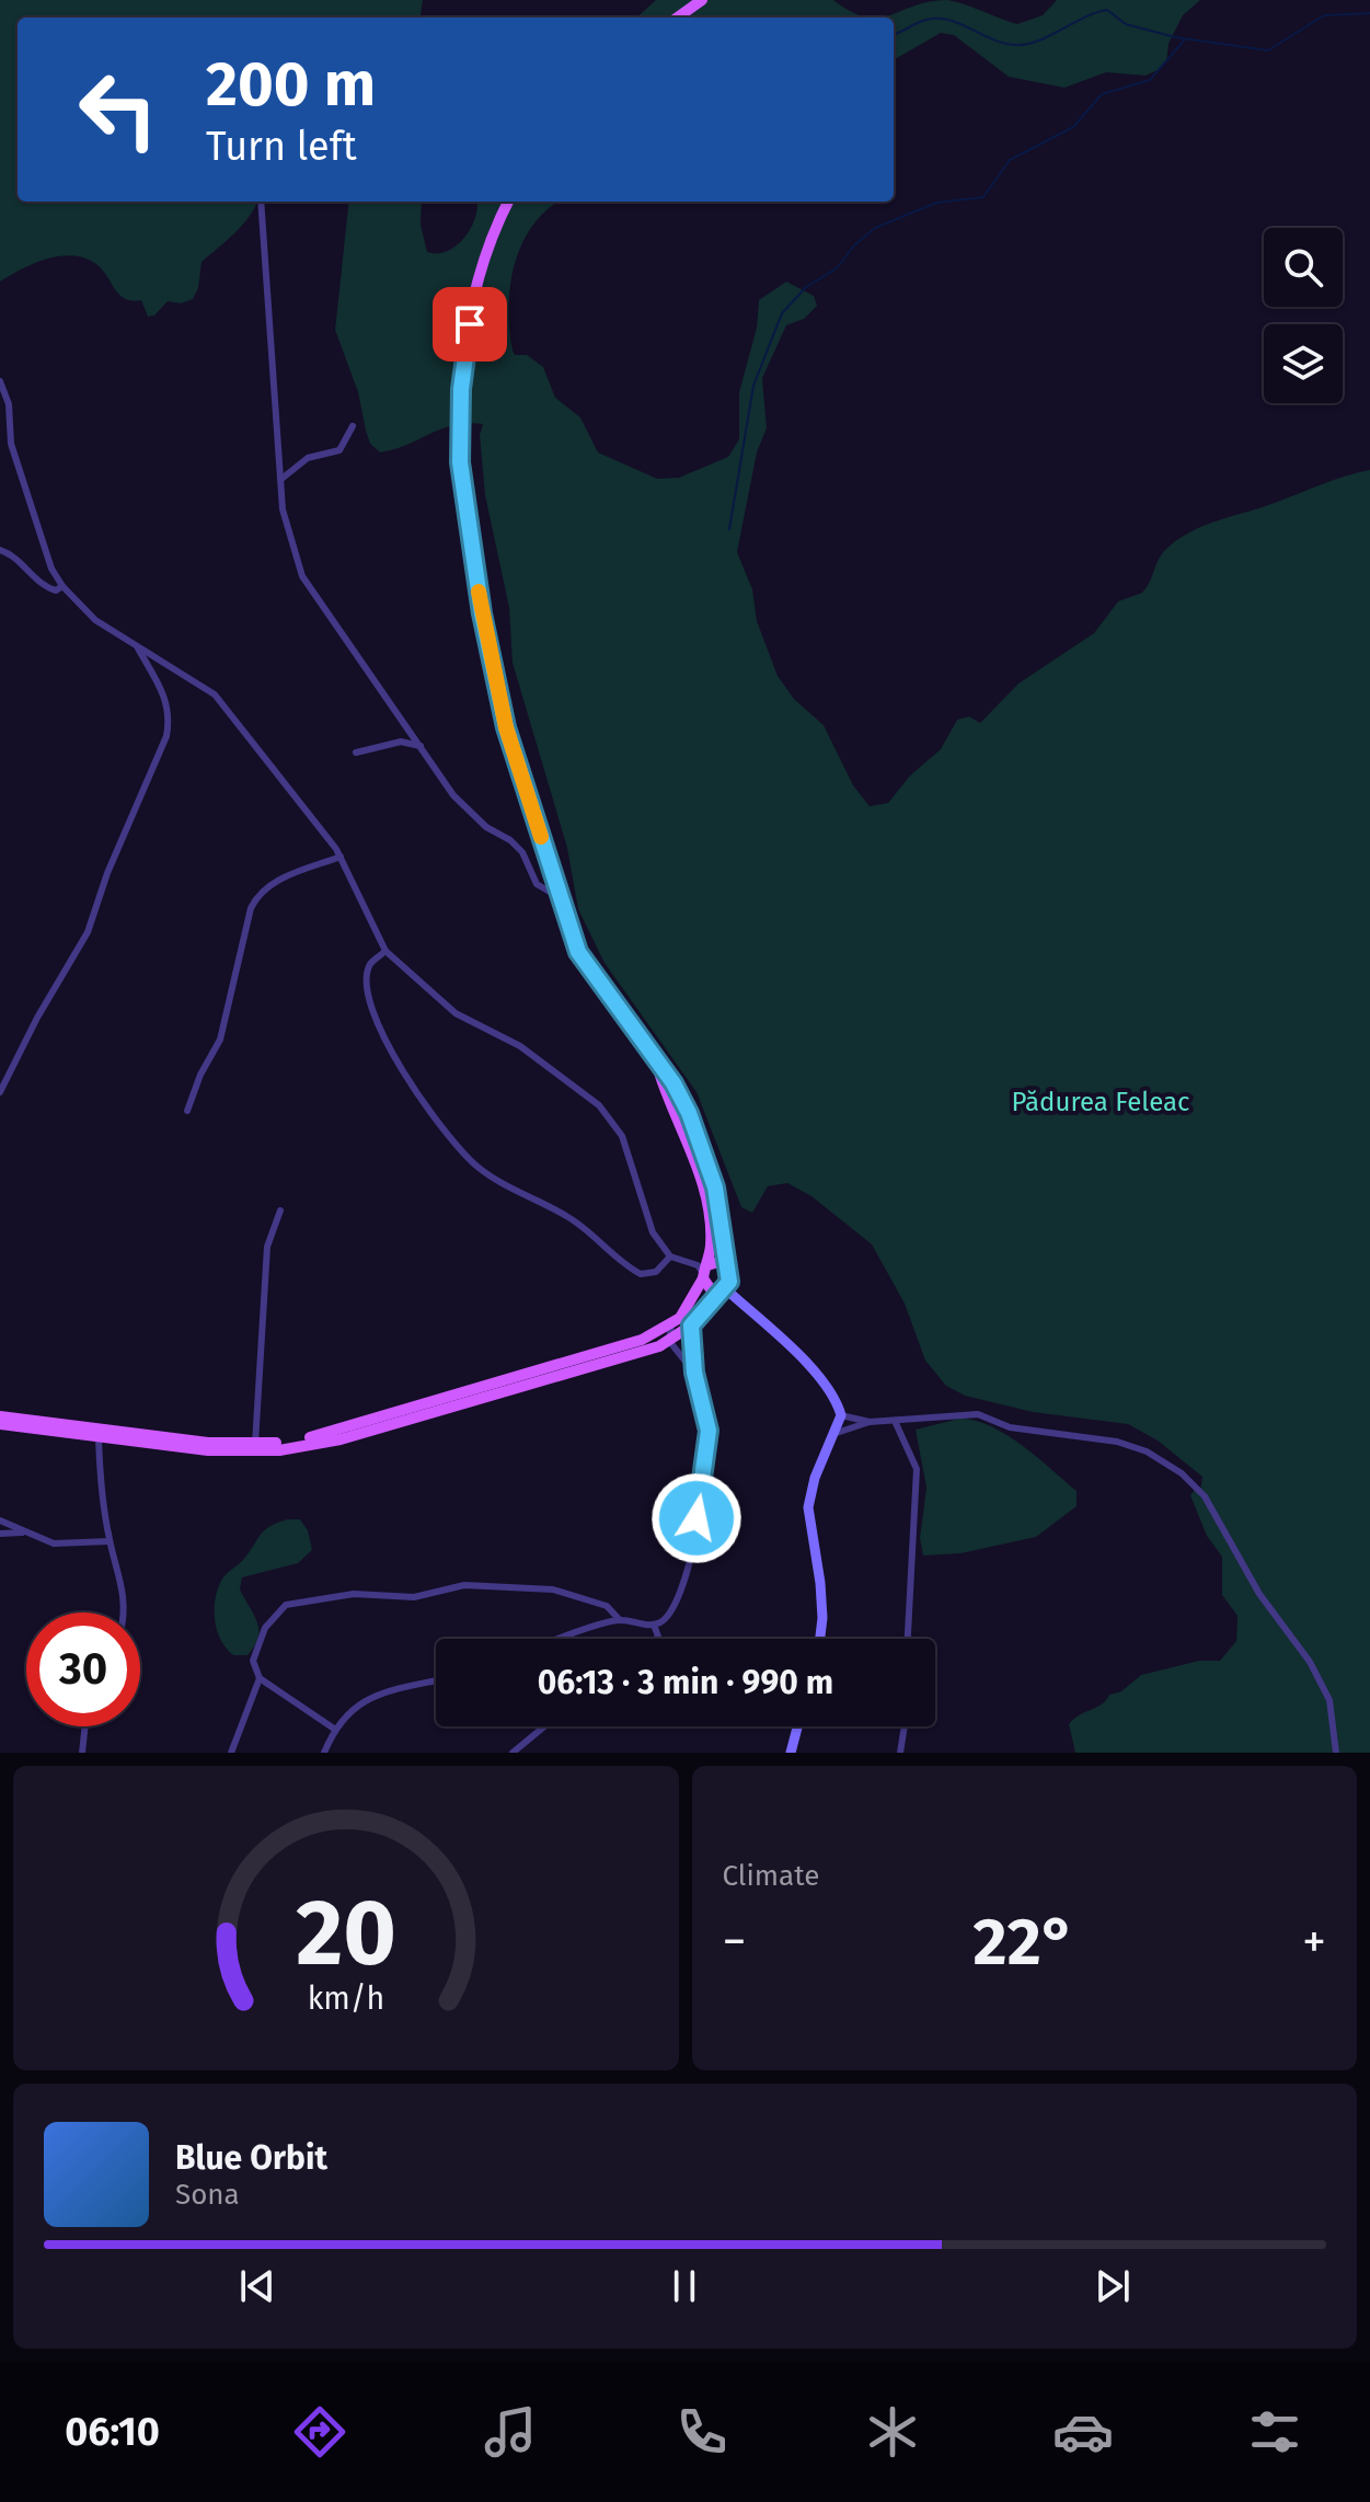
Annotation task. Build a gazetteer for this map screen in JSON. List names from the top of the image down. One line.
{"parks":["Pădurea Feleac"],"page":{"turn":["200 m","Turn left"],"limit":"30","trip":"06:13 · 3 min · 990 m","tile":"Climate","heat":["−","22°","+"],"song":["Blue Orbit","Sona"],"tabs":"06:10","gauge":["20","km/h"]}}
